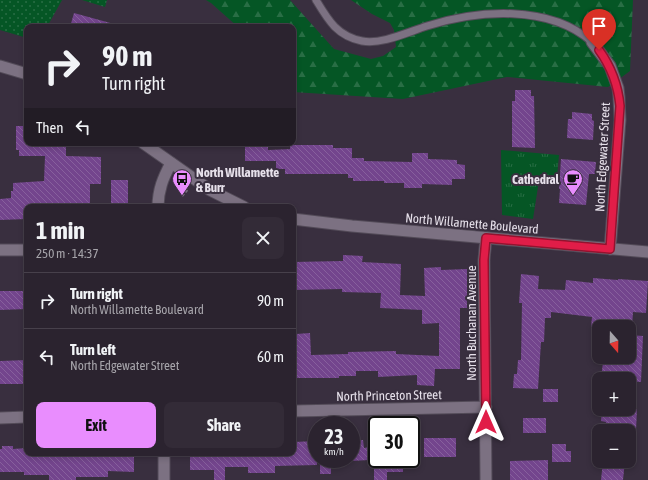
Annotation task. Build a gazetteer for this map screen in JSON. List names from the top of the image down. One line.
{"streets":{"street":["North Edgewater Street","North Willamette Boulevard","North Buchanan Avenue","North Princeton Street"]},"crossings":[["North Edgewater Street","North Willamette Boulevard"],["North Willamette Boulevard","North Buchanan Avenue"],["North Buchanan Avenue","North Princeton Street"]],"places":{"bus stop":["North Willamette & Burr"],"cafe":["Cathedral"]},"north":"bottom","page":{"turn":["90 m","Turn right"],"then":"Then","heading":["1 min","250 m · 14:37"],"list":[{"name":"Turn right","note":"North Willamette Boulevard","value":"90 m"},{"name":"Turn left","note":"North Edgewater Street","value":"60 m"}],"map_buttons":["+","−"],"buttons":["Exit","Share"],"speed":"23 km/h","limit":"30"}}
